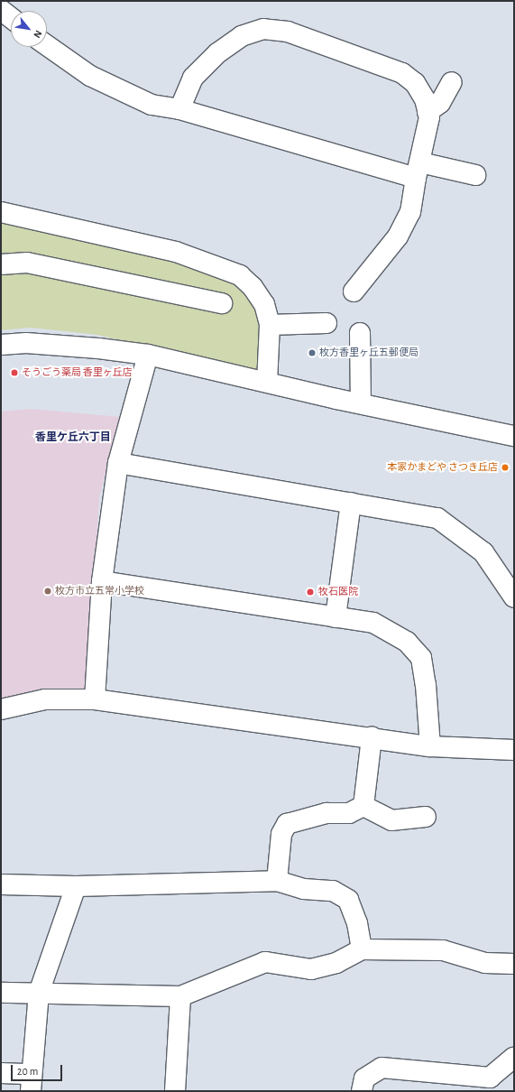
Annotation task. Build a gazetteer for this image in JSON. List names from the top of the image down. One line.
{"districts":["香里ケ丘六丁目"],"places":["枚方香里ヶ丘五郵便局","そうごう薬局 香里ヶ丘店","本家かまどや さつき丘店","枚方市立五常小学校","牧石医院"],"scale_bar":"20 m","north":"bottom right"}
